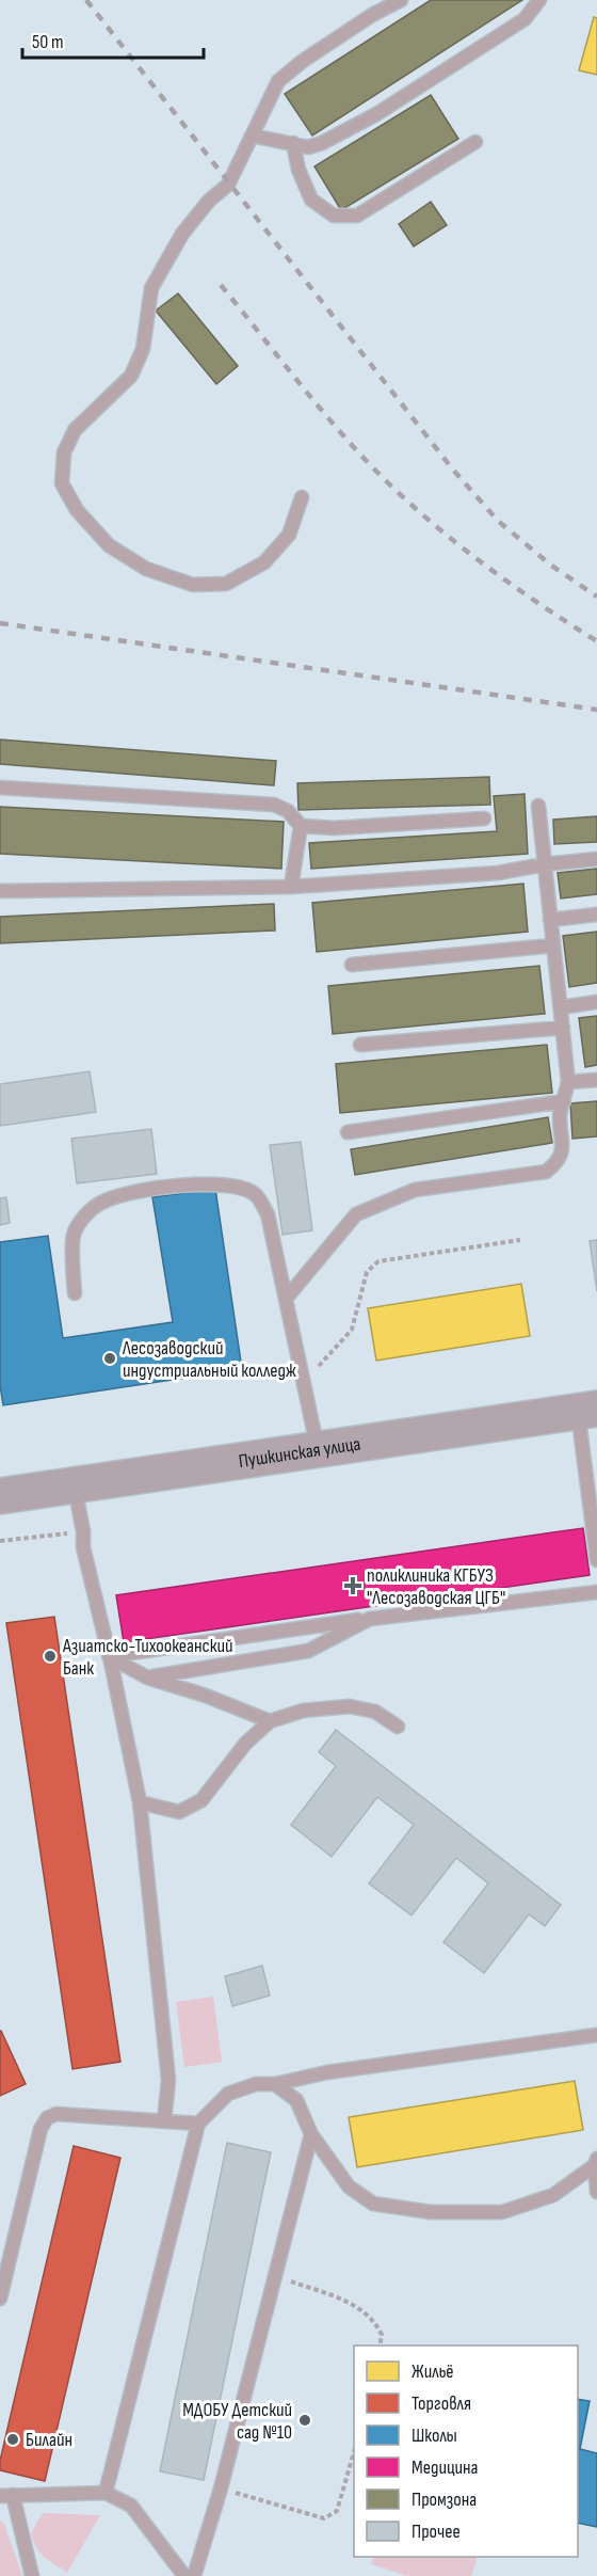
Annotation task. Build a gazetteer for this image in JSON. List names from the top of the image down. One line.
{"streets":{"main road":["Пушкинская улица"]},"places":{"other":["Лесозаводский индустриальный колледж","Азиатско-Тихоокеанский Банк","МДОБУ Детский сад №10","Билайн"],"health":["поликлиника КГБУЗ \"Лесозаводская ЦГБ\""]},"legend":["Жильё","Торговля","Школы","Медицина","Промзона","Прочее"],"scale_bar":"50 m"}
